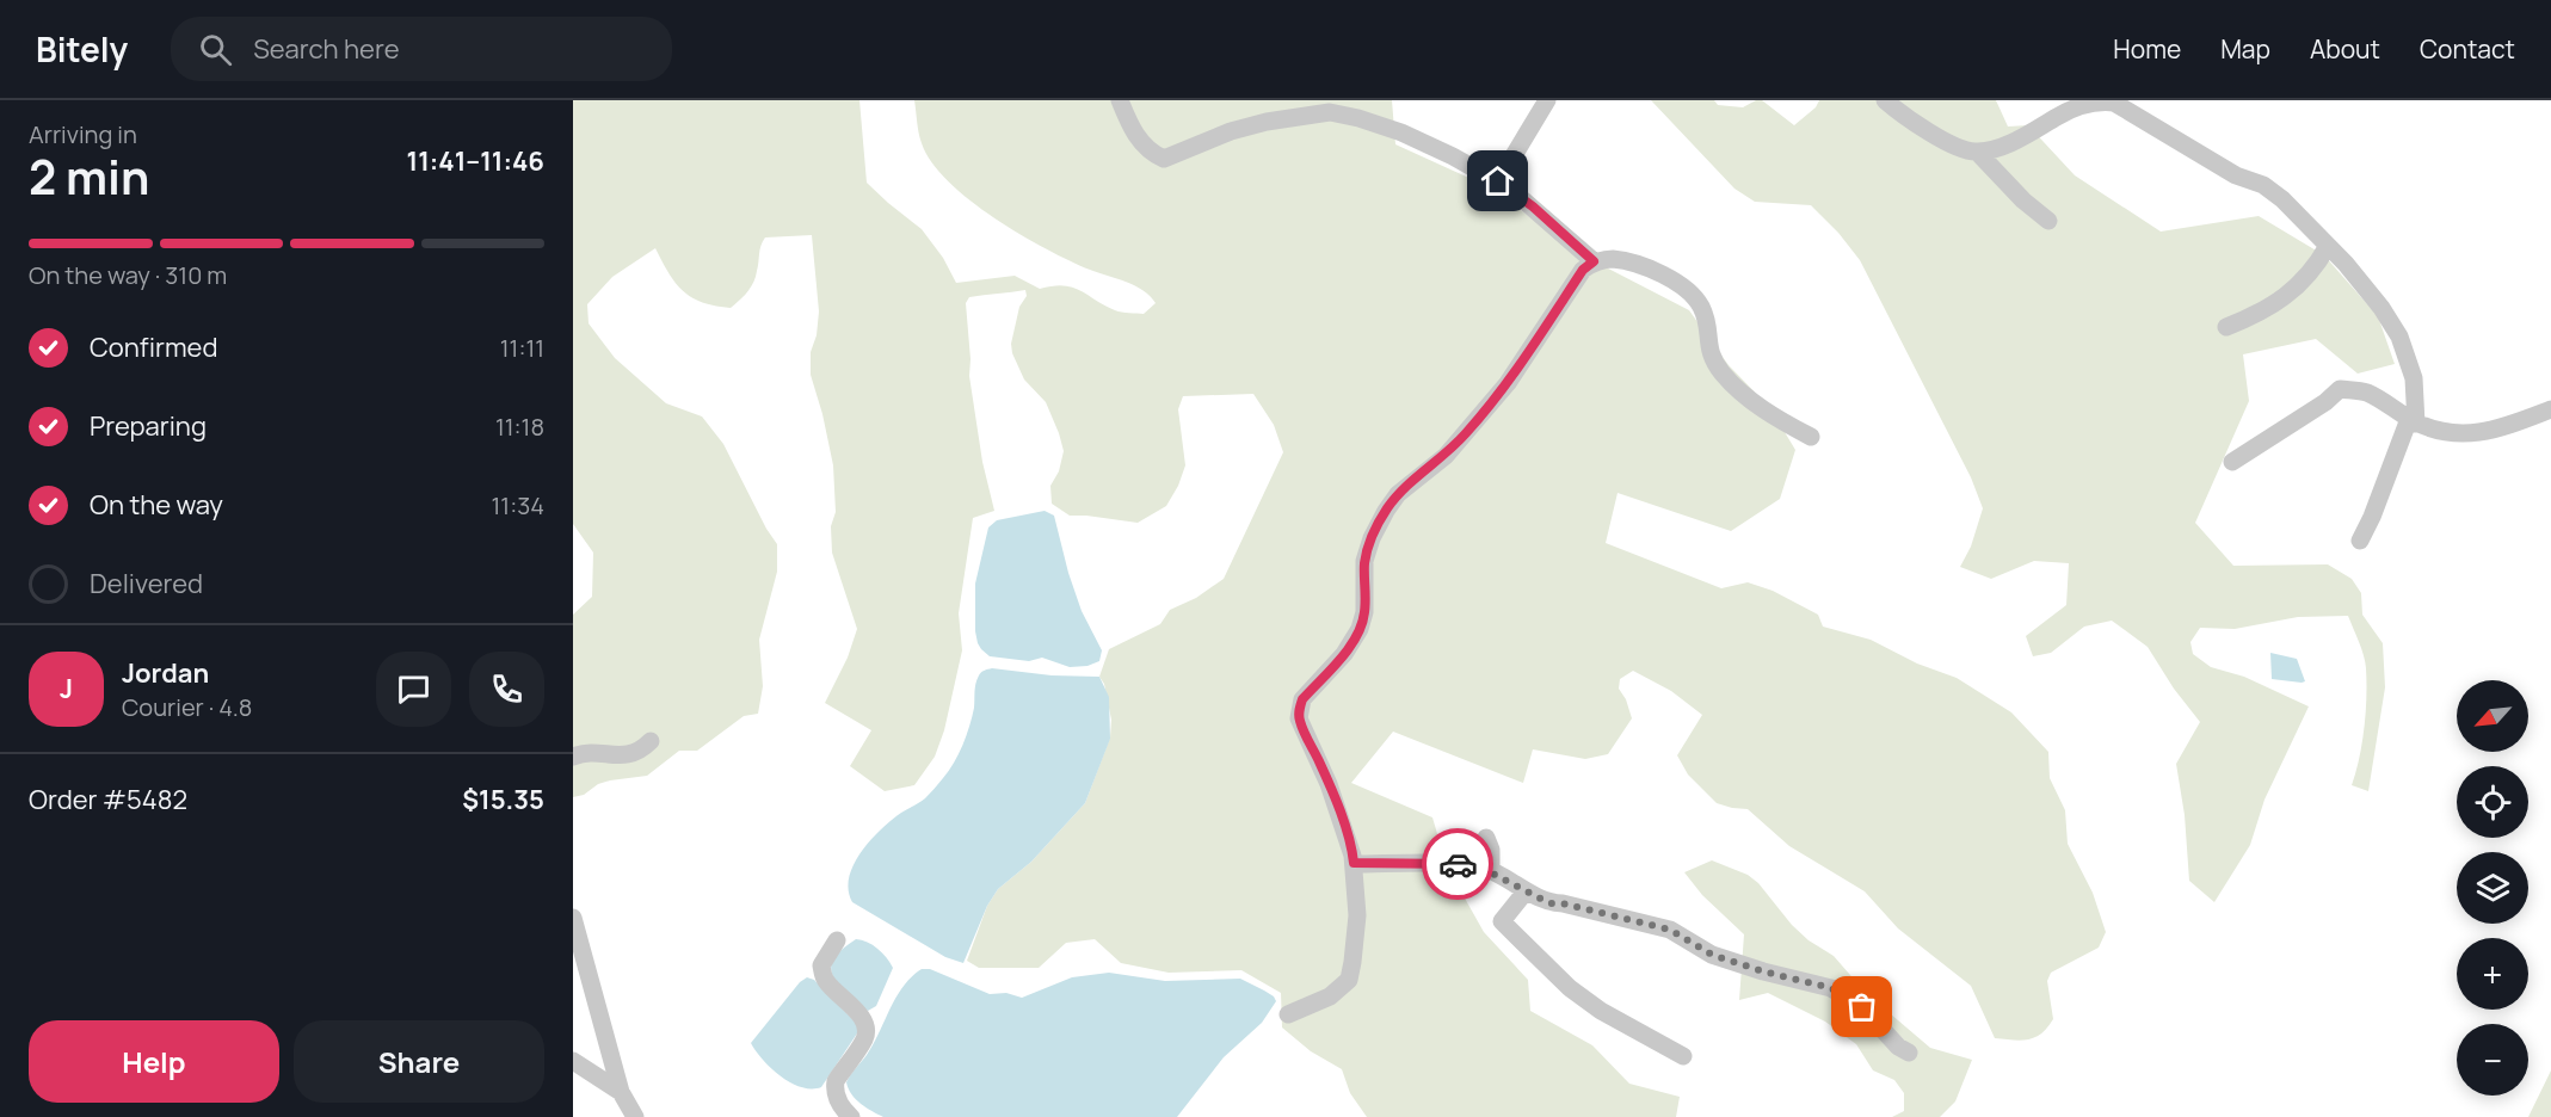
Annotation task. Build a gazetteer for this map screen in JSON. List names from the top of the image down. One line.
{"north":"bottom left","page":{"header":"Bitely","search":"Search here","nav":["Home","Map","About","Contact"],"heading":["2 min","Arriving in","11:41–11:46"],"panel":["Jordan","Courier · 4.8","Order #5482","$15.35"],"bar":"On the way · 310 m","list":[["Confirmed","11:11"],["Preparing","11:18"],["On the way","11:34"],"Delivered"],"round":"J","map_buttons":["+","−"],"buttons":["Help","Share"]}}
